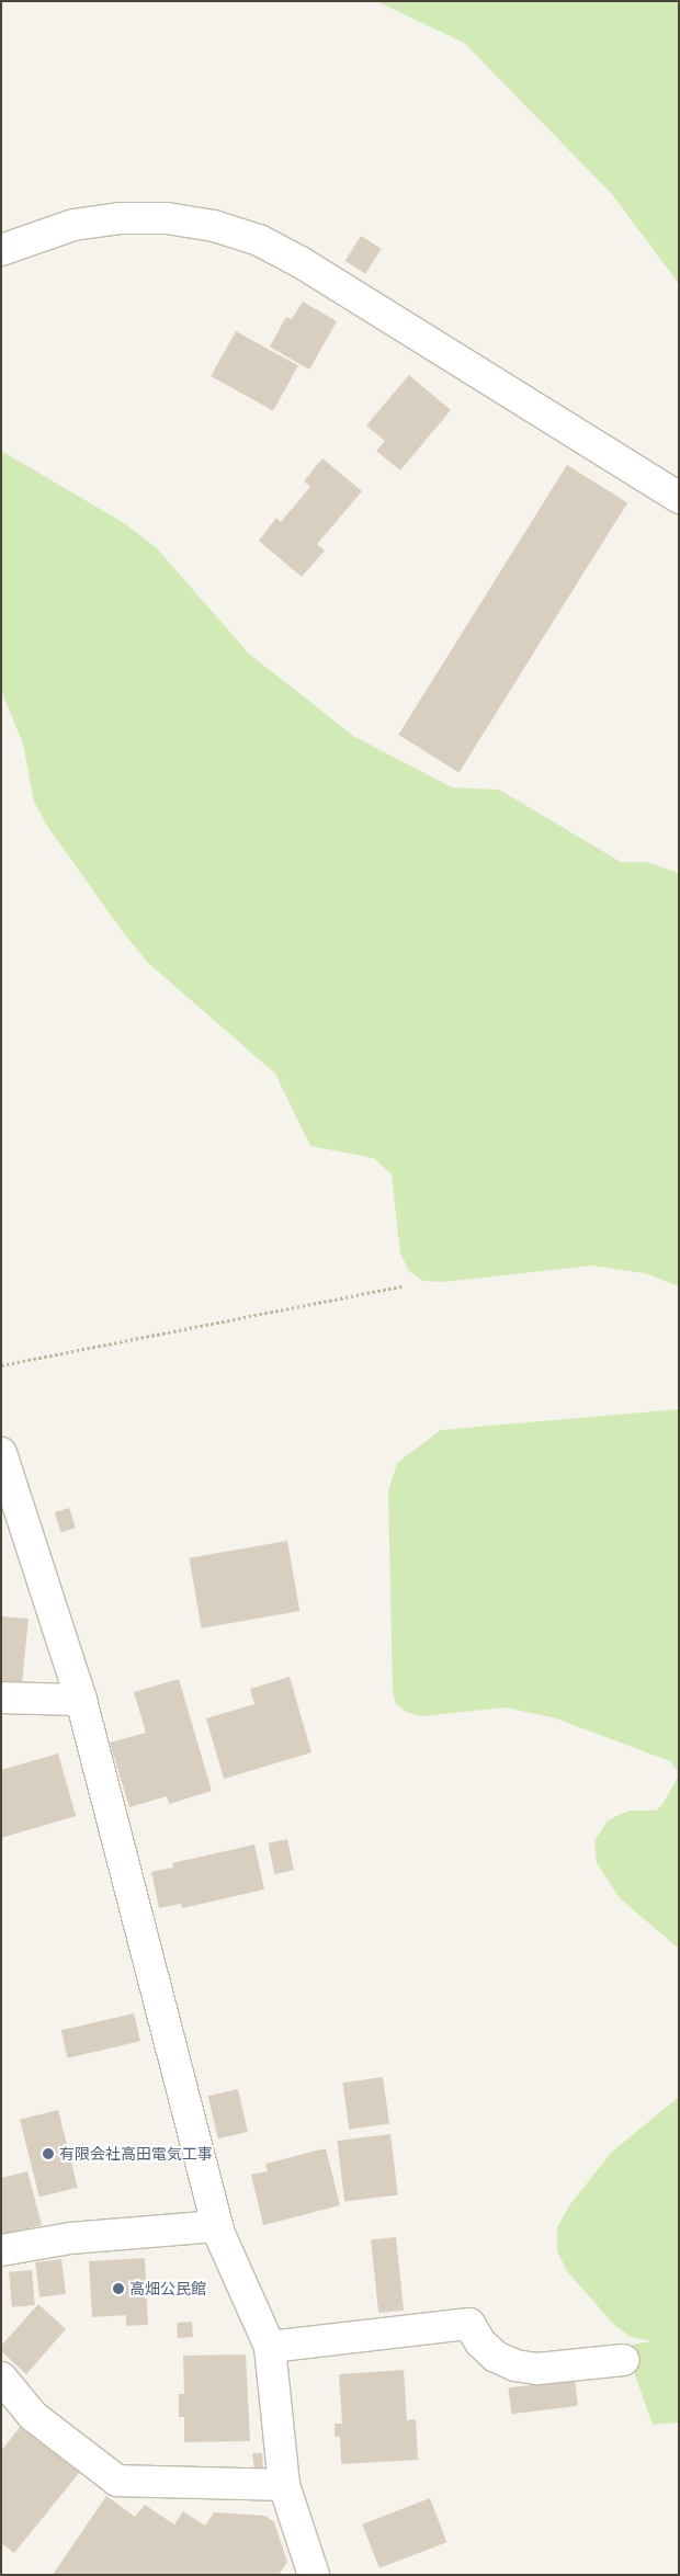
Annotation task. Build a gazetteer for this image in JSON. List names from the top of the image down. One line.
{"places":["有限会社高田電気工事","高畑公民館"]}
